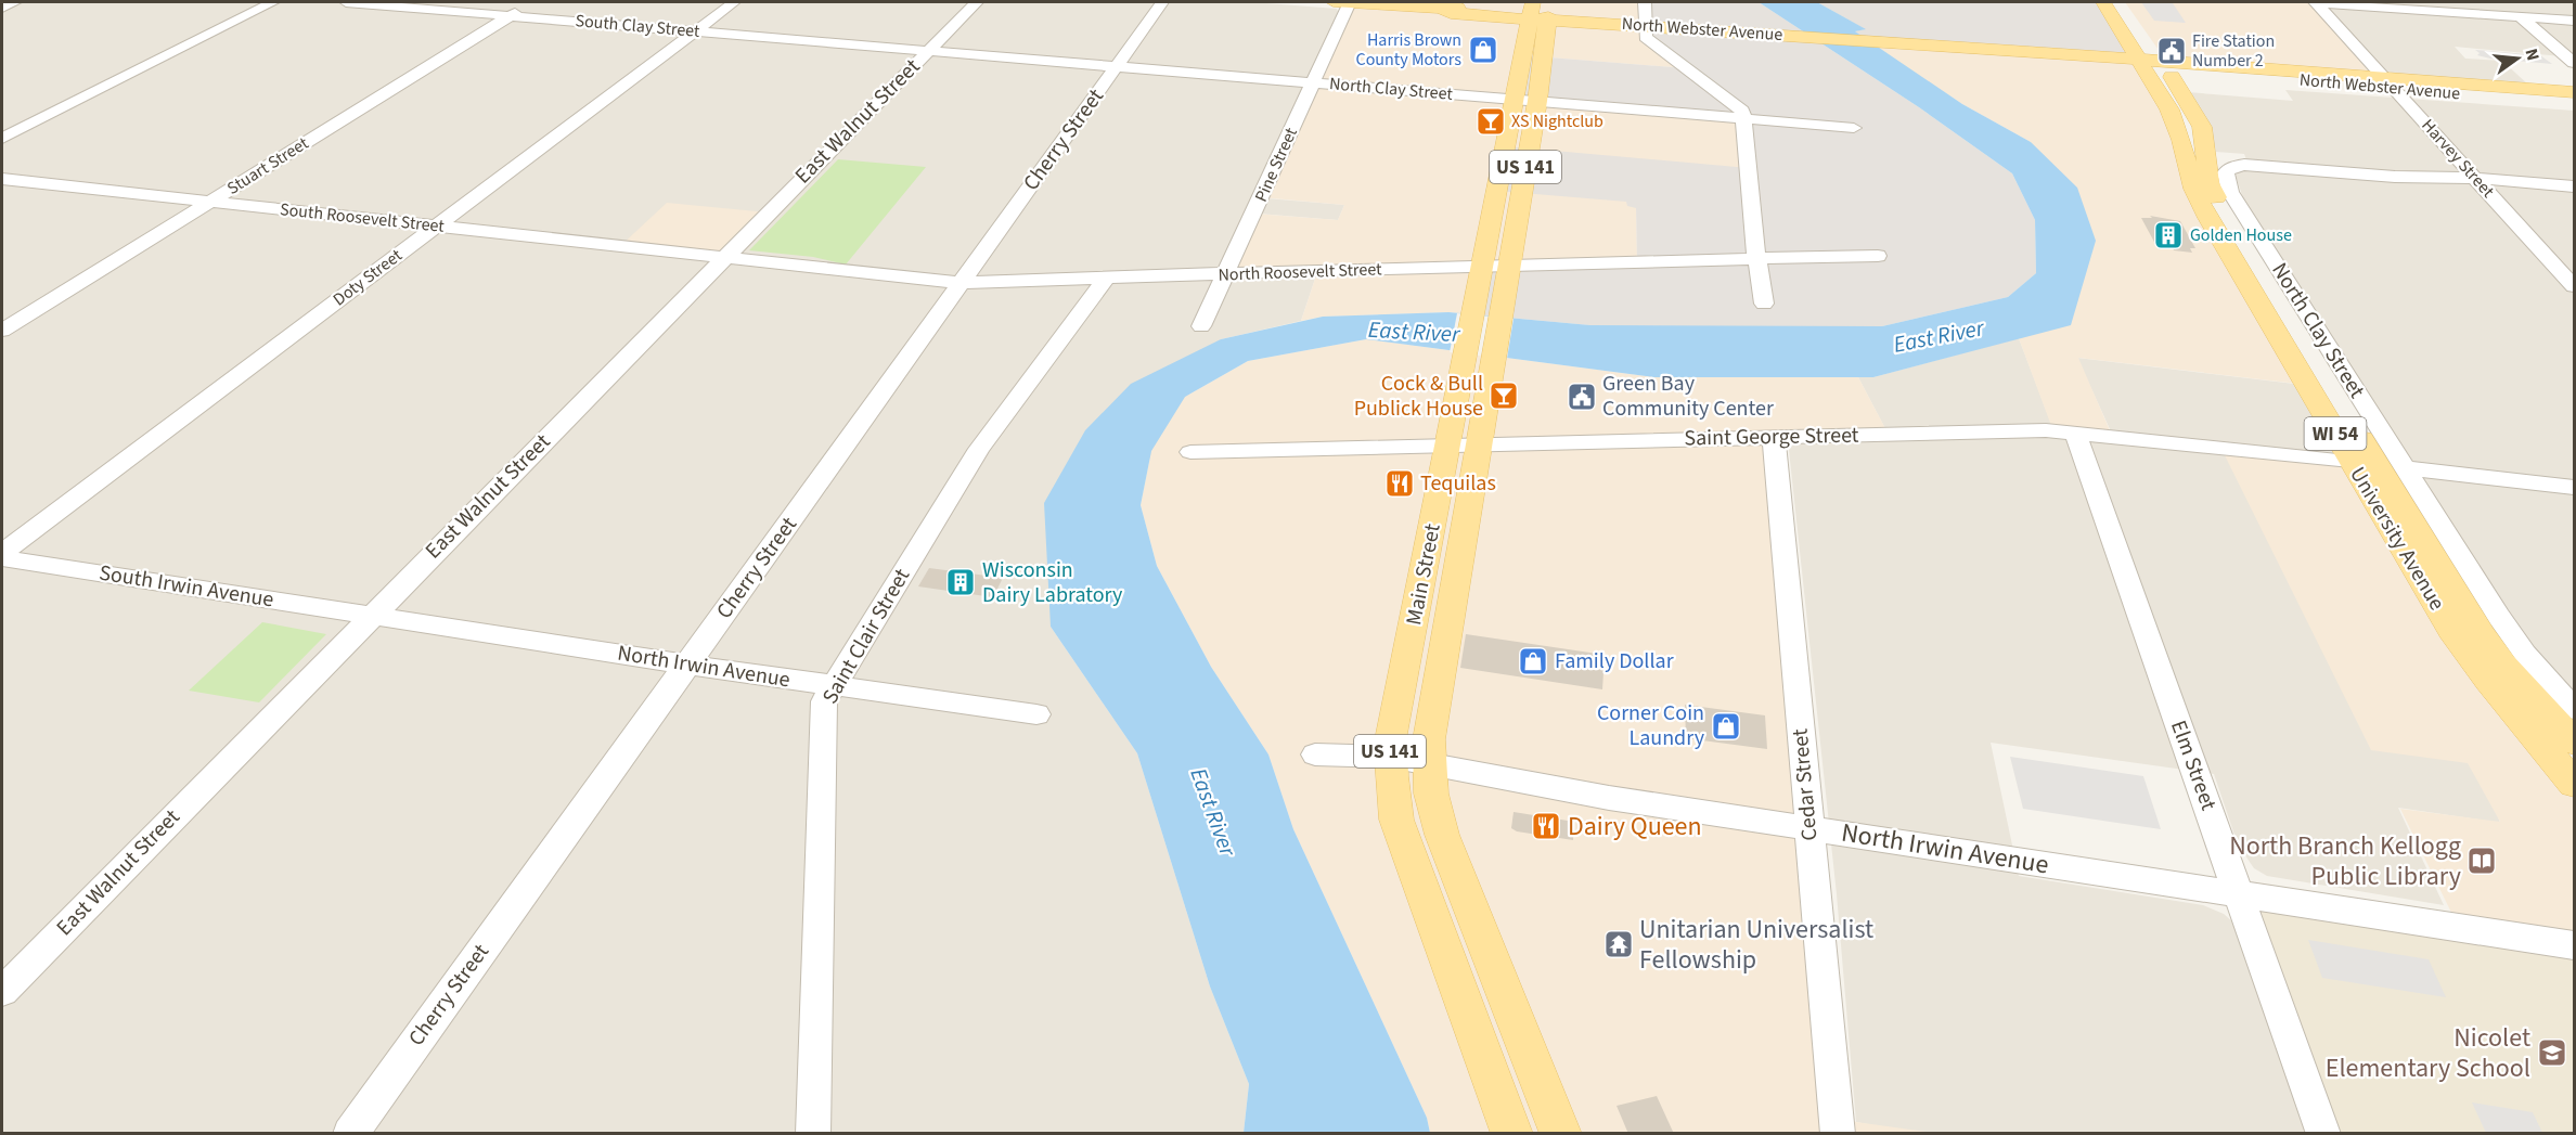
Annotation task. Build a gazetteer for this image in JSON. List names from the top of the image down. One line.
{"streets":{"main road":["North Webster Avenue","US 141","WI 54","University Avenue","Main Street"],"street":["South Clay Street","North Clay Street","East Walnut Street","Cherry Street","Harvey Street","Pine Street","Stuart Street","South Roosevelt Street","North Roosevelt Street","Doty Street","Saint George Street","South Irwin Avenue","Saint Clair Street","North Irwin Avenue","Elm Street","Cedar Street"]},"crossings":[["South Clay Street","North Clay Street"],["South Clay Street","East Walnut Street"],["South Clay Street","Stuart Street"],["South Clay Street","Doty Street"],["North Webster Avenue","Harvey Street"],["North Webster Avenue","Pine Street"],["North Webster Avenue","University Avenue"],["North Webster Avenue","Main Street"],["North Clay Street","East Walnut Street"],["North Clay Street","Cherry Street"],["North Clay Street","Harvey Street"],["North Clay Street","Pine Street"],["North Clay Street","Main Street"],["East Walnut Street","South Roosevelt Street"],["East Walnut Street","North Roosevelt Street"],["East Walnut Street","South Irwin Avenue"],["East Walnut Street","North Irwin Avenue"],["Cherry Street","North Roosevelt Street"],["Cherry Street","North Irwin Avenue"],["Pine Street","North Roosevelt Street"],["Stuart Street","South Roosevelt Street"],["South Roosevelt Street","North Roosevelt Street"],["South Roosevelt Street","Doty Street"],["North Roosevelt Street","Main Street"],["North Roosevelt Street","Saint Clair Street"],["Saint George Street","University Avenue"],["Saint George Street","Main Street"],["Saint George Street","Elm Street"],["Saint George Street","Cedar Street"],["Main Street","North Irwin Avenue"],["South Irwin Avenue","North Irwin Avenue"],["Saint Clair Street","North Irwin Avenue"],["North Irwin Avenue","Elm Street"],["North Irwin Avenue","Cedar Street"]],"water":["East River"],"places":{"shop":["Harris Brown County Motors","Family Dollar","Corner Coin Laundry"],"public building":["Fire Station Number 2","Green Bay Community Center"],"bar":["XS Nightclub","Cock & Bull Publick House"],"building":["Golden House","Wisconsin Dairy Labratory"],"restaurant":["Tequilas","Dairy Queen"],"library":["North Branch Kellogg Public Library"],"temple":["Unitarian Universalist Fellowship"],"school or university":["Nicolet Elementary School"]},"north":"right"}
